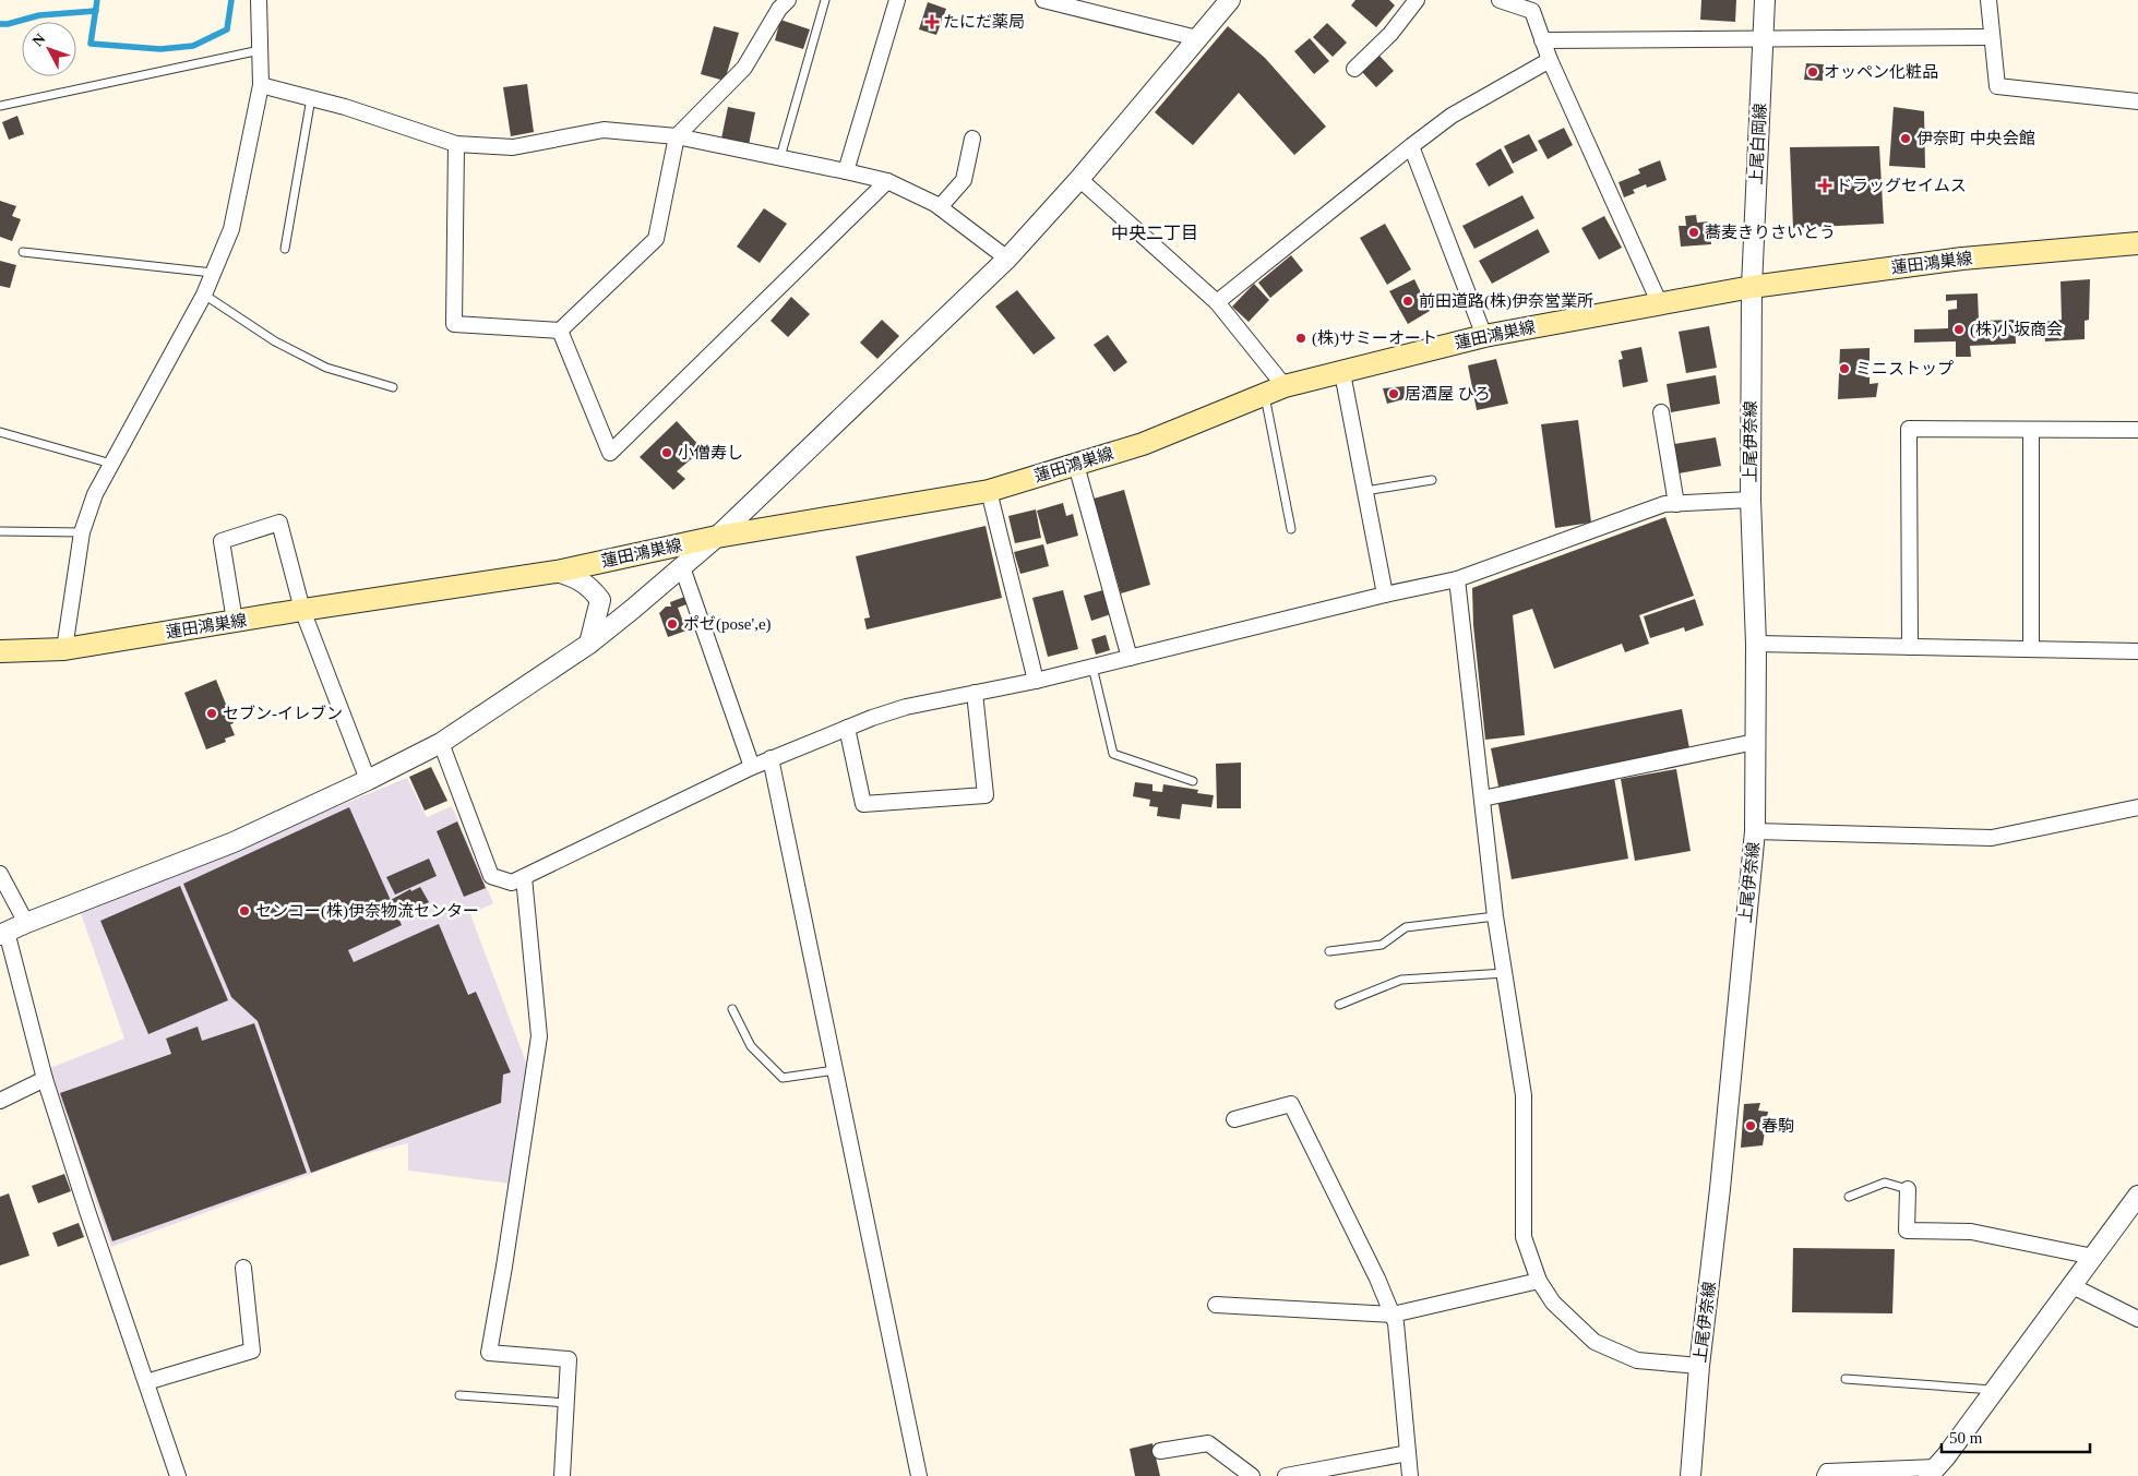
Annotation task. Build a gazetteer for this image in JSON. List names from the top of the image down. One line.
{"streets":{"main road":["蓮田鴻巣線"],"street":["上尾白岡線","上尾伊奈線"]},"crossings":[["上尾白岡線","蓮田鴻巣線"],["上尾白岡線","上尾伊奈線"],["蓮田鴻巣線","上尾伊奈線"]],"districts":["中央二丁目"],"places":{"health":["たにだ薬局","ドラッグセイムス"],"other":["オッペン化粧品","伊奈町 中央会館","蕎麦きりさいとう","前田道路(株)伊奈営業所","(株)小坂商会","(株)サミーオート","ミニストップ","居酒屋 ひろ","小僧寿し","ポゼ(pose',e)","セブン-イレブン","センコー(株)伊奈物流センター","春駒"]},"scale_bar":"50 m","north":"top left"}
